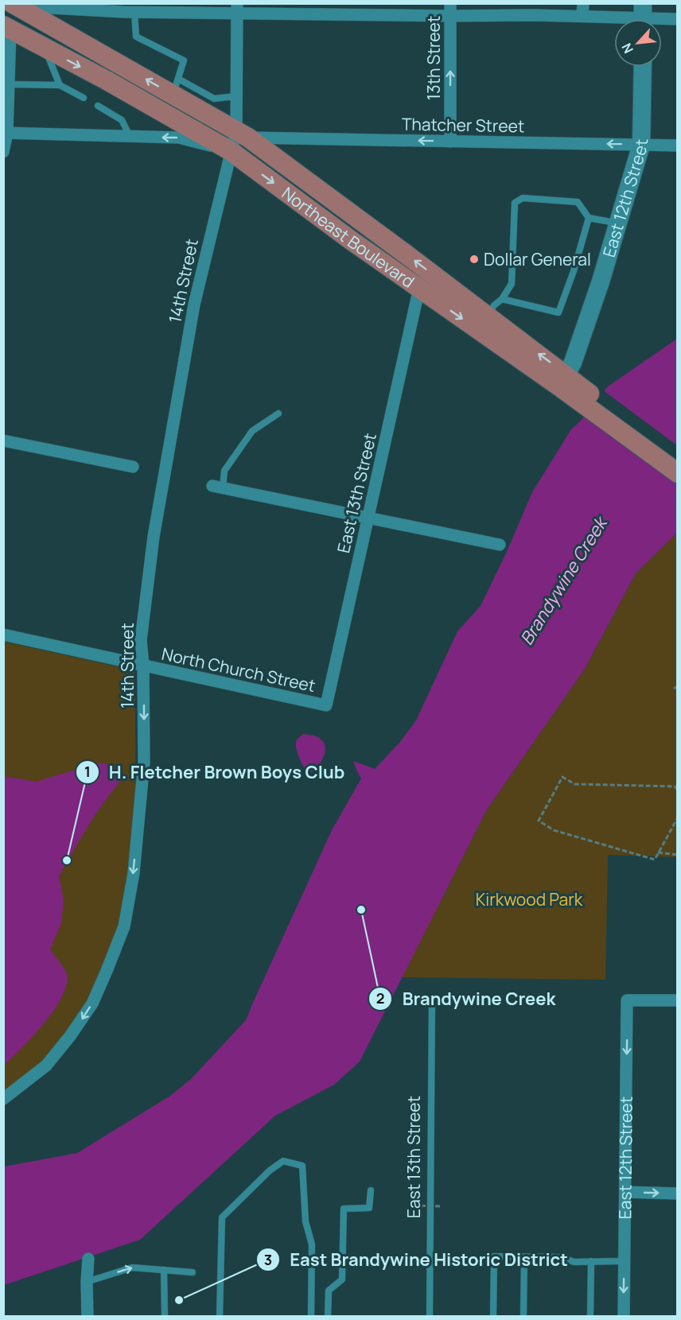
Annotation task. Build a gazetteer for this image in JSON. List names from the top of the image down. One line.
{"streets":{"main road":["East 12th Street","Northeast Boulevard"],"street":["13th Street","Thatcher Street","14th Street","East 13th Street","North Church Street"]},"crossings":[["13th Street","Thatcher Street"],["Thatcher Street","East 12th Street"],["Thatcher Street","Northeast Boulevard"],["Thatcher Street","14th Street"],["East 12th Street","Northeast Boulevard"],["Northeast Boulevard","14th Street"],["Northeast Boulevard","East 13th Street"],["14th Street","North Church Street"],["East 13th Street","North Church Street"]],"one_way":["13th Street","Thatcher Street","East 12th Street","14th Street"],"water":["Brandywine Creek"],"parks":["Kirkwood Park"],"places":["Dollar General","H. Fletcher Brown Boys Club","Brandywine Creek","East Brandywine Historic District"],"north":"bottom left"}
